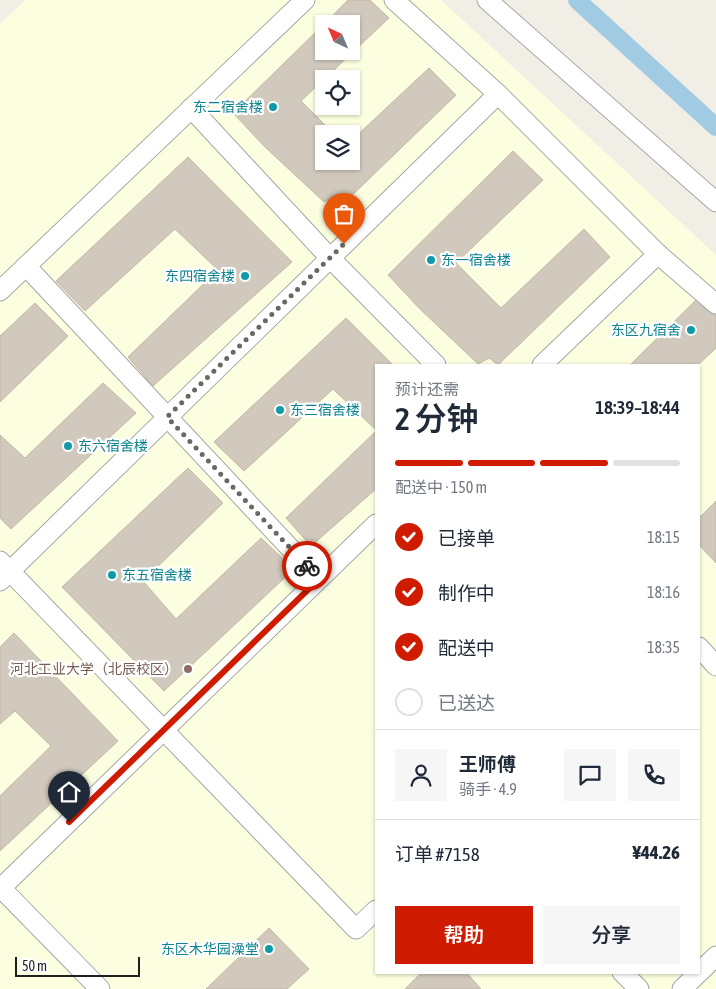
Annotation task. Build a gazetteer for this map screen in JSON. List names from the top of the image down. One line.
{"places":["东二宿舍楼","东一宿舍楼","东四宿舍楼","东区九宿舍","东三宿舍楼","东六宿舍楼","东五宿舍楼","河北工业大学（北辰校区）","东区木华园澡堂"],"scale_bar":"50 m","north":"top left","page":{"heading":["2 分钟","预计还需","18:39–18:44"],"panel":["王师傅","骑手 · 4.9","订单 #7158","¥44.26"],"bar":"配送中 · 150 m","list":[["已接单","18:15"],["制作中","18:16"],["配送中","18:35"],"已送达"],"buttons":["帮助","分享"],"scale":"50 m"}}
